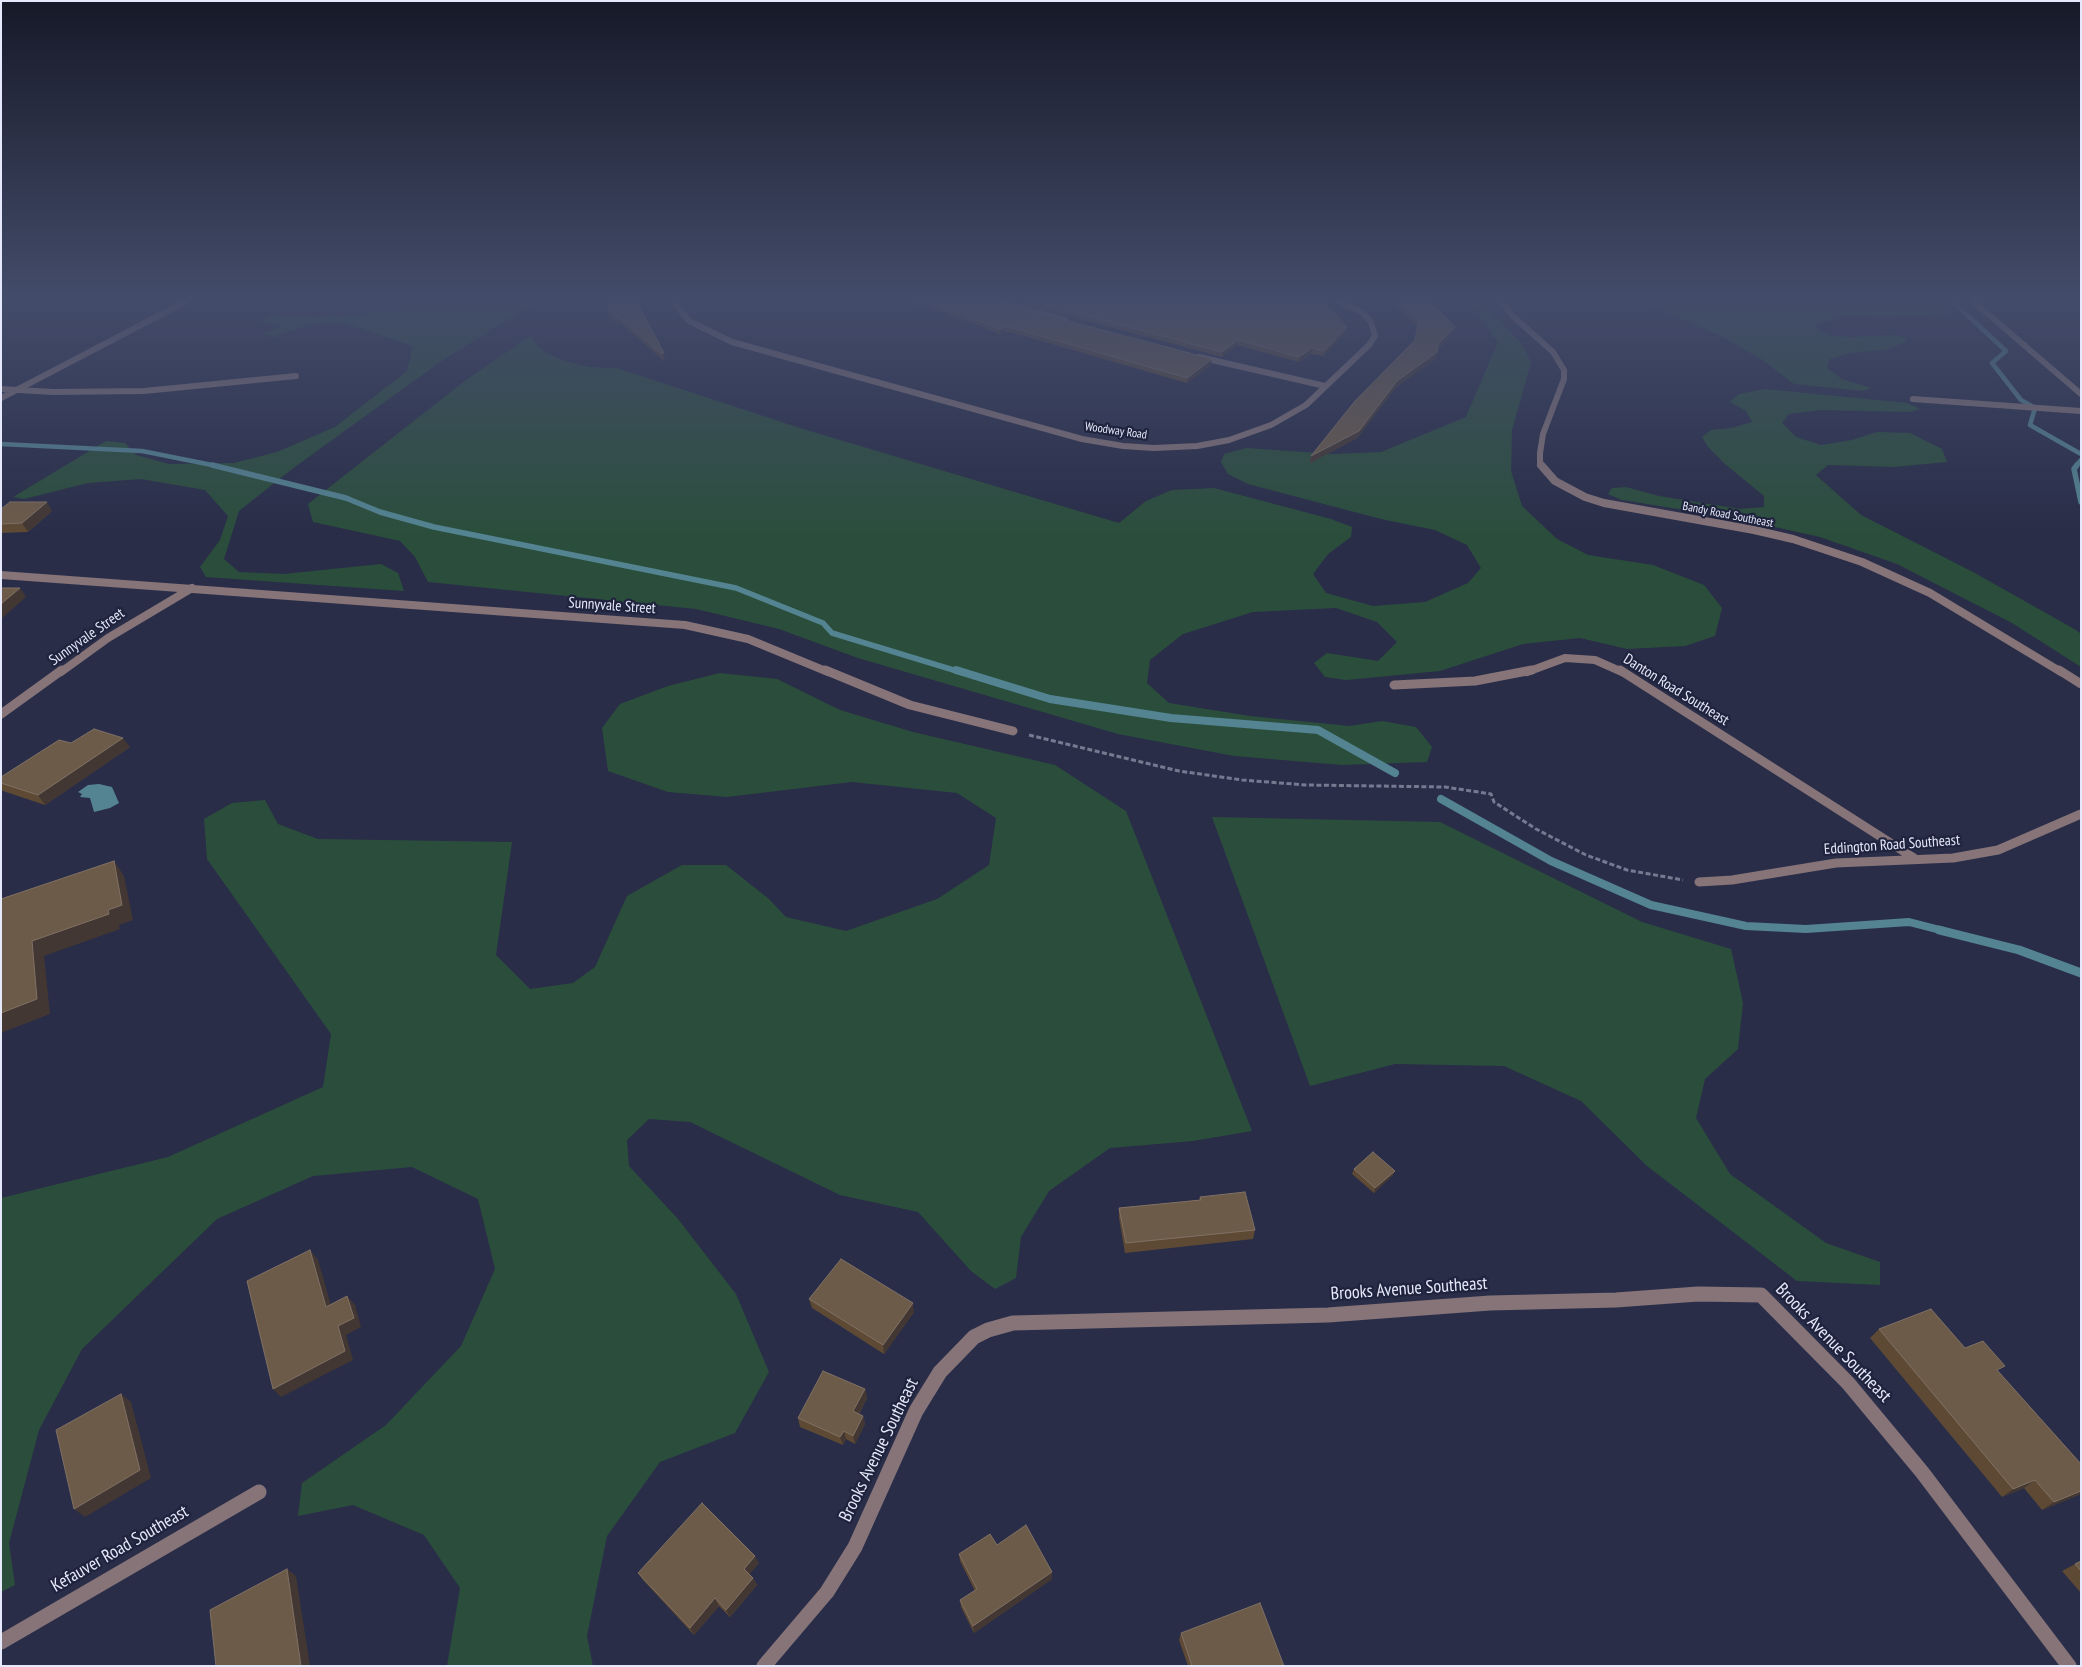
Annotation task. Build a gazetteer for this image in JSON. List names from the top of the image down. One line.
{"streets":{"street":["Woodway Road","Bandy Road Southeast","Sunnyvale Street","Danton Road Southeast","Eddington Road Southeast","Brooks Avenue Southeast","Kefauver Road Southeast"]},"crossings":[["Danton Road Southeast","Eddington Road Southeast"]]}
